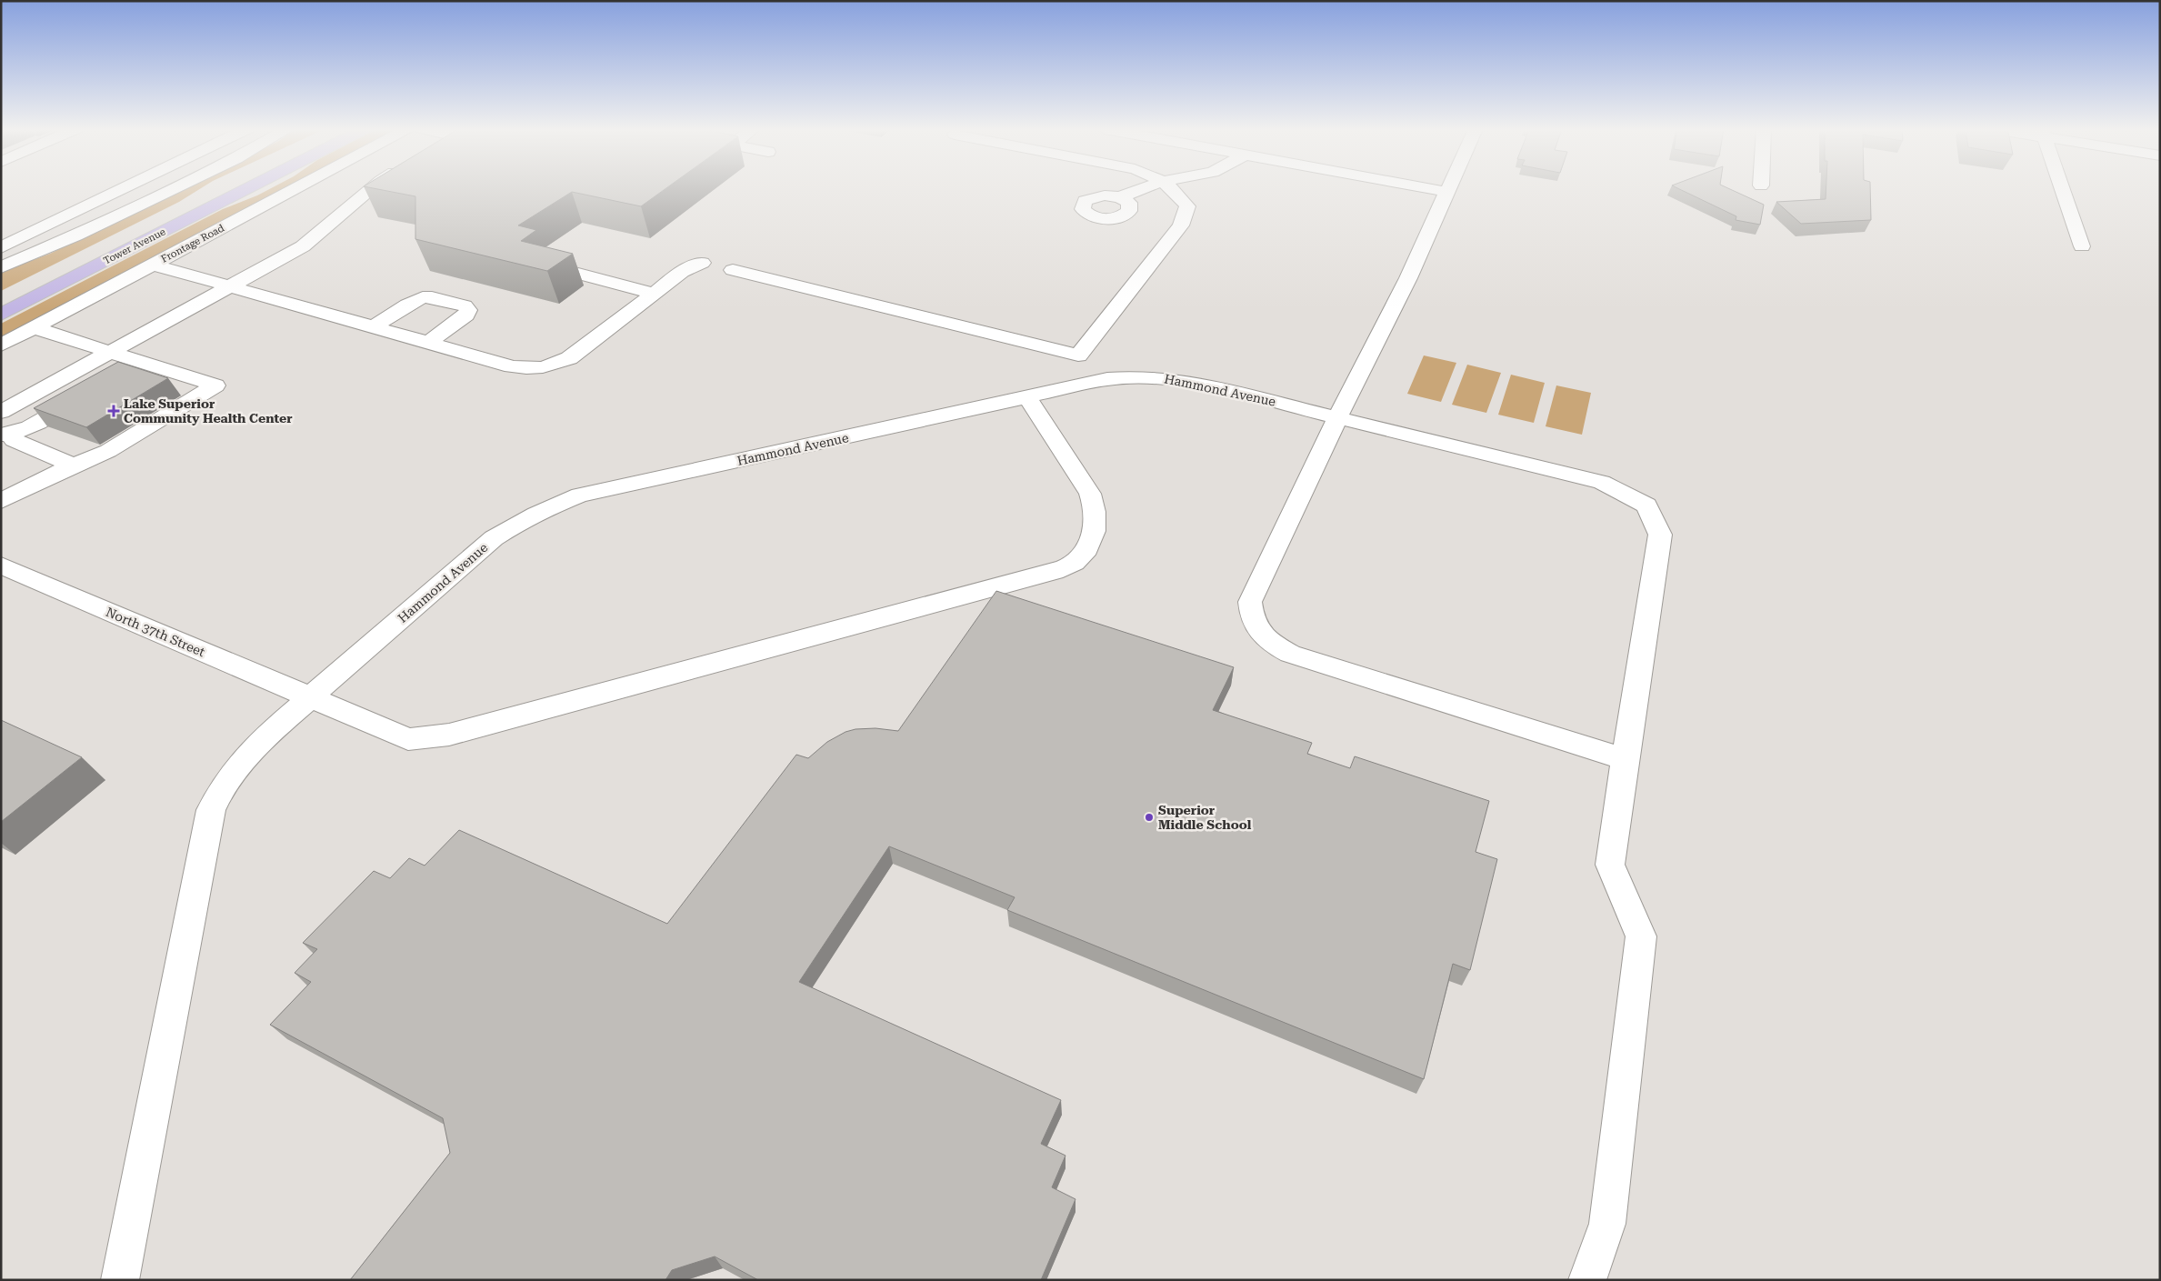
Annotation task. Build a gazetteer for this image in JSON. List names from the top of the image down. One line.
{"streets":{"main road":["Tower Avenue"],"street":["Frontage Road","Hammond Avenue","North 37th Street"]},"crossings":[["Hammond Avenue","North 37th Street"]],"places":{"health":["Lake Superior Community Health Center"],"other":["Superior Middle School"]}}
